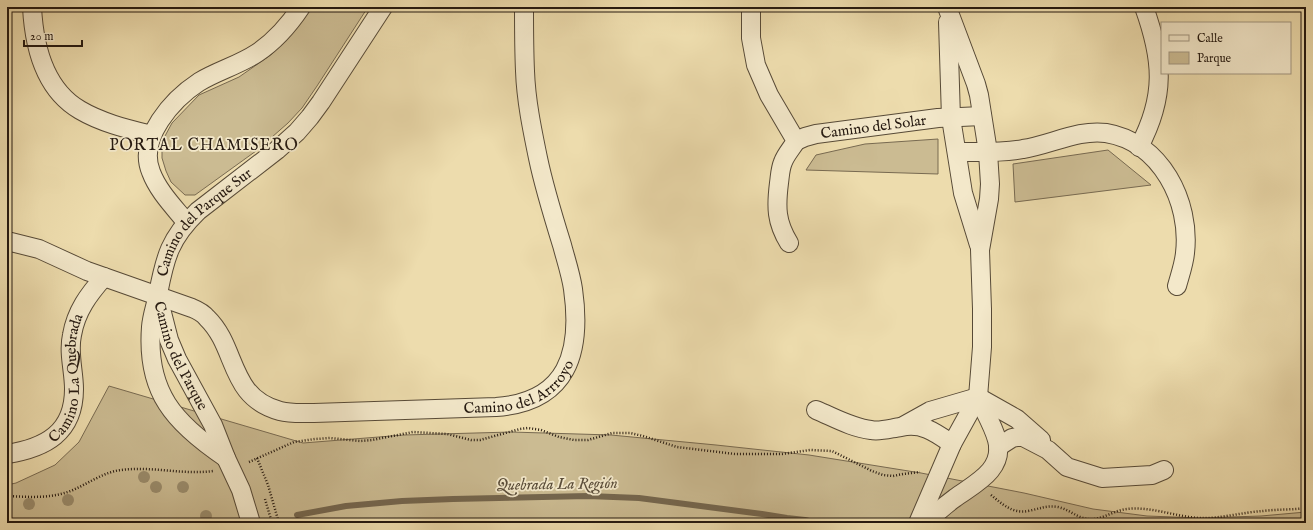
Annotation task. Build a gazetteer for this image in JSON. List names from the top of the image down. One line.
{"streets":{"street":["Camino del Solar","Camino del Parque Sur","Camino del Parque","Camino La Quebrada","Camino del Arrroyo"]},"crossings":[["Camino del Parque Sur","Camino del Parque"],["Camino del Parque Sur","Camino del Arrroyo"],["Camino del Parque","Camino del Arrroyo"]],"districts":["PORTAL CHAMISERO"],"water":["Quebrada La Región"],"legend":["Calle","Parque"],"scale_bar":"20 m"}
